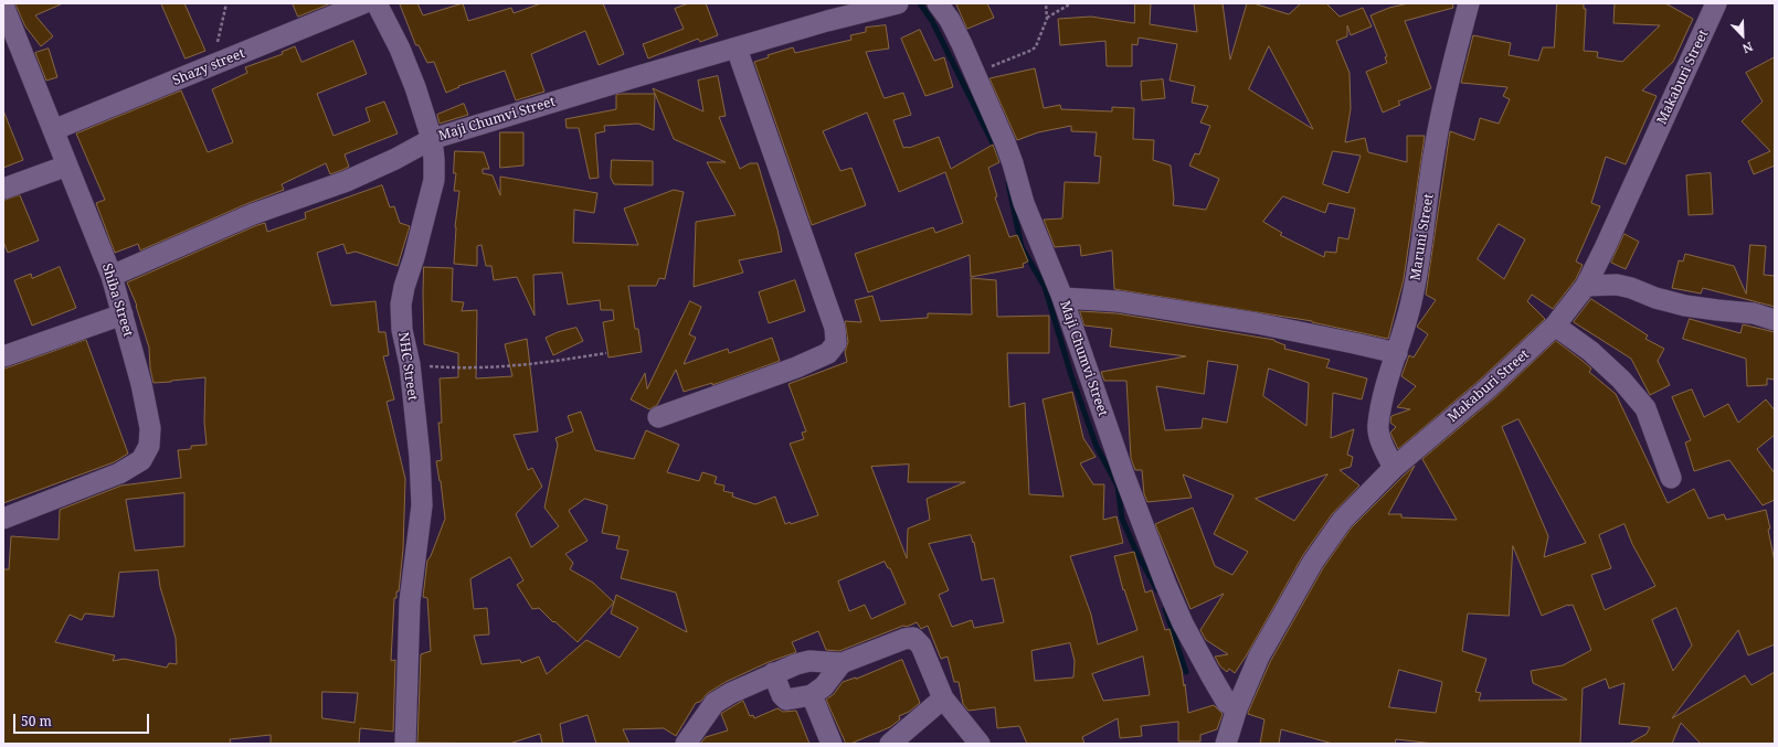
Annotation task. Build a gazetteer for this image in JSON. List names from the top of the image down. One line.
{"streets":{"street":["Shazy street","Makaburi Street","Maji Chumvi Street","Maruni Street","Shiba Street","NHC Street"]},"crossings":[["Shazy street","Shiba Street"],["Makaburi Street","Maji Chumvi Street"],["Makaburi Street","Maruni Street"],["Maji Chumvi Street","Shiba Street"],["Maji Chumvi Street","NHC Street"]],"scale_bar":"50 m","north":"bottom right"}
